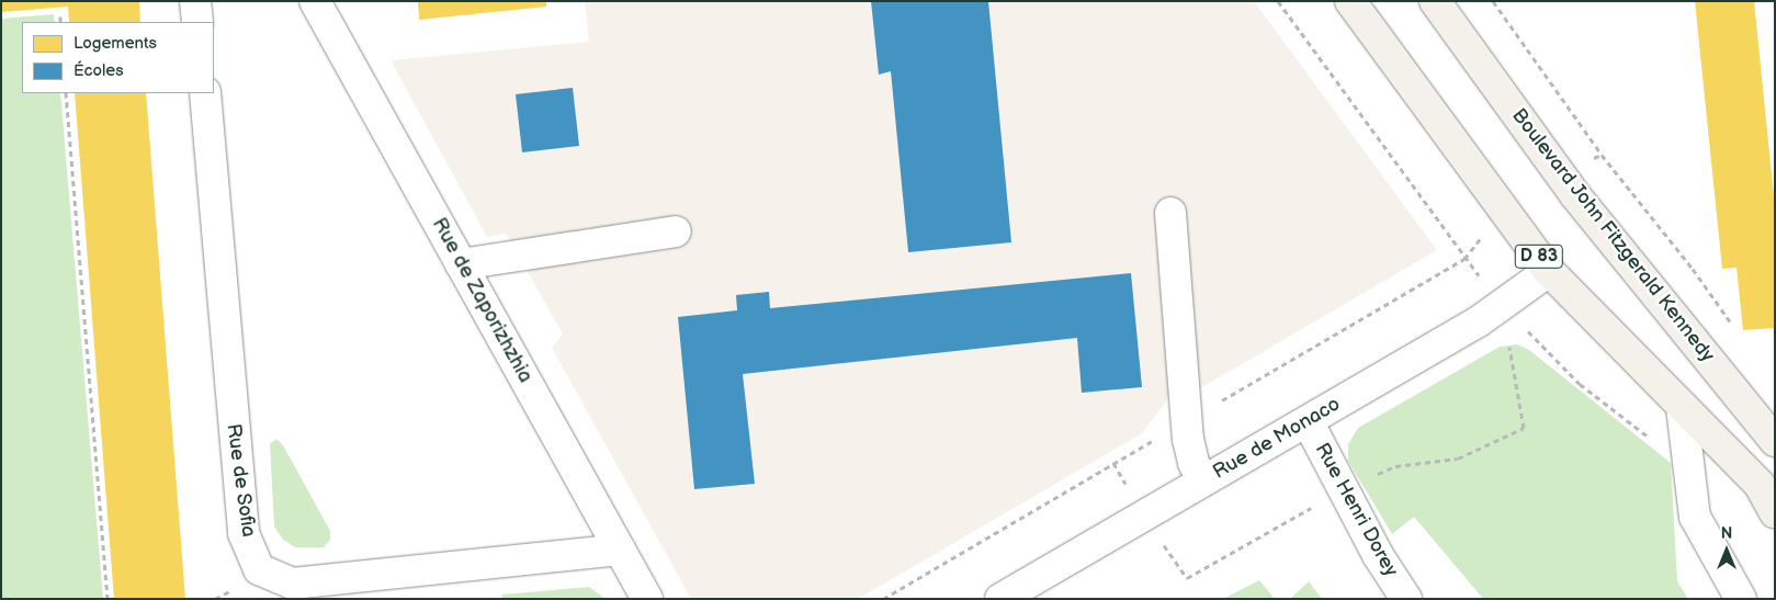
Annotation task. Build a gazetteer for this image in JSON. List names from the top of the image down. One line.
{"streets":{"main road":["Boulevard John Fitzgerald Kennedy","D 83"],"street":["Rue de Zaporizhzhia","Rue de Monaco","Rue de Sofia","Rue Henri Dorey"]},"crossings":[["D 83","Rue de Monaco"],["Rue de Zaporizhzhia","Rue de Sofia"],["Rue de Monaco","Rue Henri Dorey"]],"legend":["Logements","Écoles"],"north":"top"}
